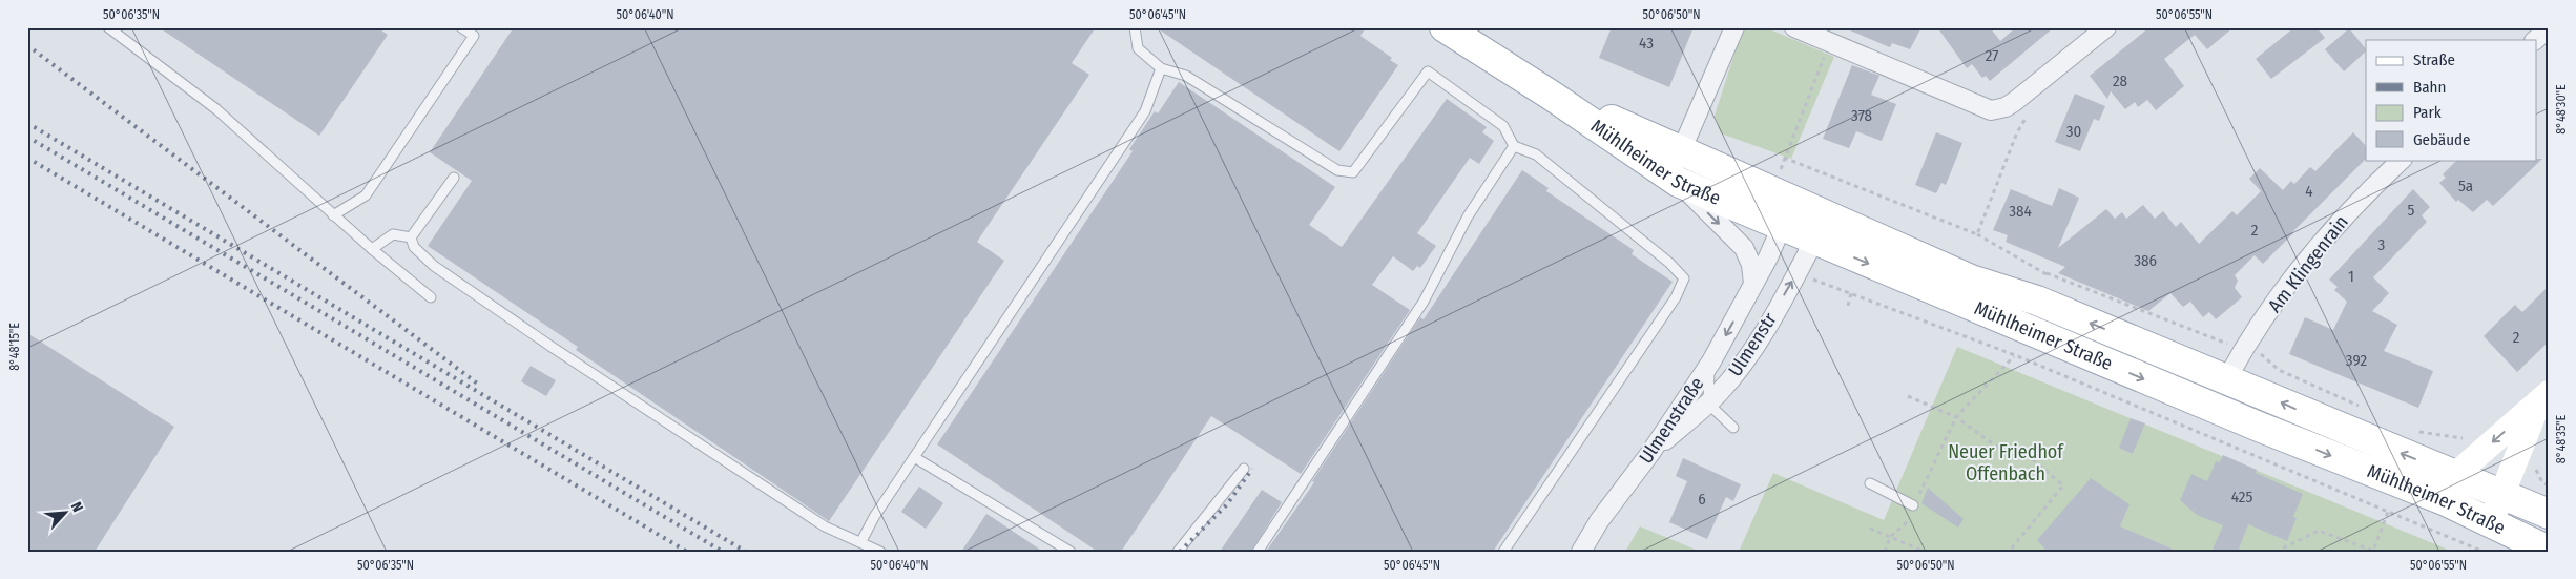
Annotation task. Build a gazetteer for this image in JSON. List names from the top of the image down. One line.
{"streets":{"main road":["Mühlheimer Straße"],"street":["Am Klingenrain","Ulmenstr","Ulmenstraße"]},"crossings":[["Mühlheimer Straße","Am Klingenrain"],["Mühlheimer Straße","Ulmenstr"],["Mühlheimer Straße","Ulmenstraße"],["Ulmenstr","Ulmenstraße"]],"one_way":["Ulmenstr"],"parks":["Neuer Friedhof Offenbach"],"house_numbers":["43","27","28","378","30","5a","4","5","384","2","3","386","1","2","392","425","6"],"legend":["Straße","Bahn","Park","Gebäude"],"north":"top right","coordinates":["50°06'35\"N","50°06'40\"N","50°06'45\"N","50°06'50\"N","50°06'55\"N","8°48'30\"E","8°48'15\"E","8°48'35\"E"]}
